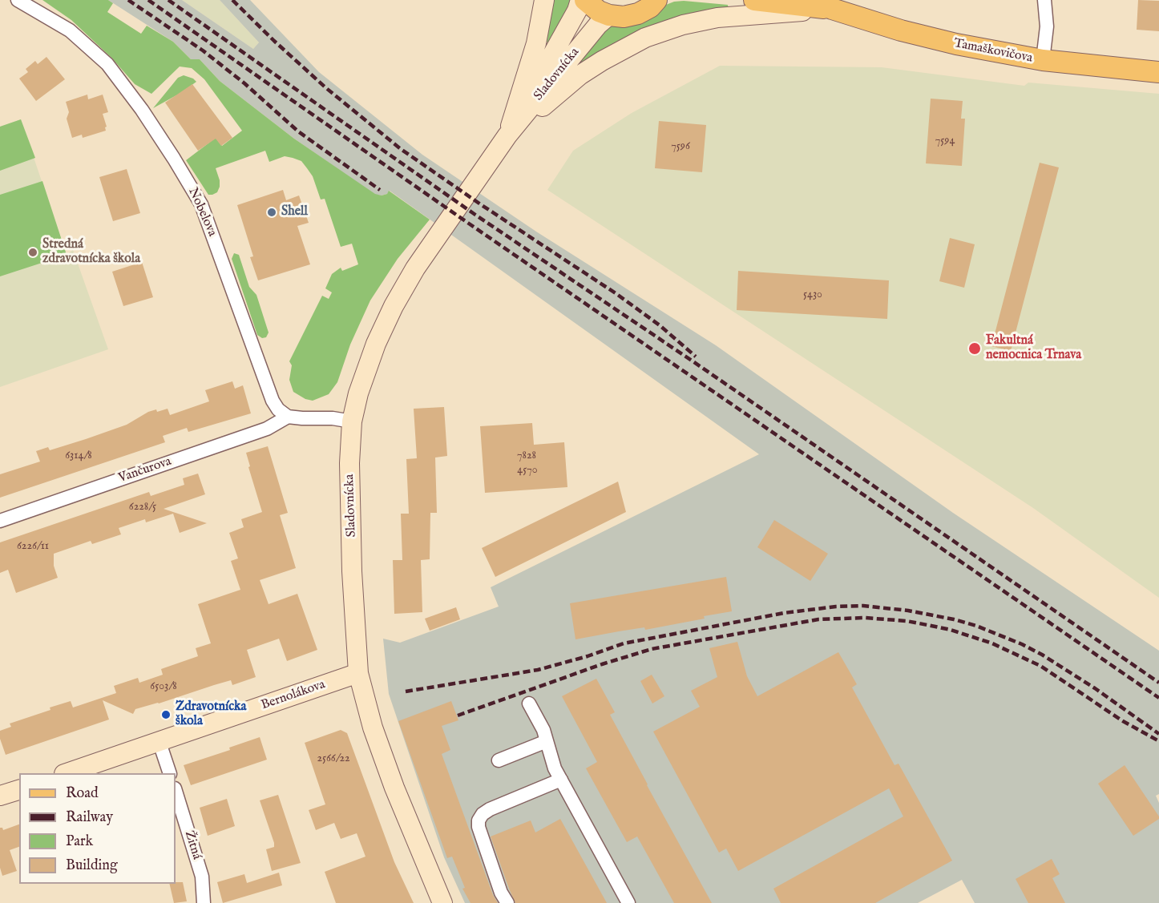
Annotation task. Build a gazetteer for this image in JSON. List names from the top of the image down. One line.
{"streets":{"main road":["Tamaškovičova"],"street":["Sladovnícka","Nobelova","Vančurova","Bernolákova","Žitná"]},"crossings":[["Sladovnícka","Bernolákova"],["Nobelova","Vančurova"]],"places":["Shell","Stredná zdravotnícka škola","Fakultná nemocnica Trnava","Zdravotnícka škola"],"house_numbers":["7594","7596","5430","6314/8","7828","4570","6228/5","6226/11","6503/8","2566/22"],"legend":["Road","Railway","Park","Building"]}
